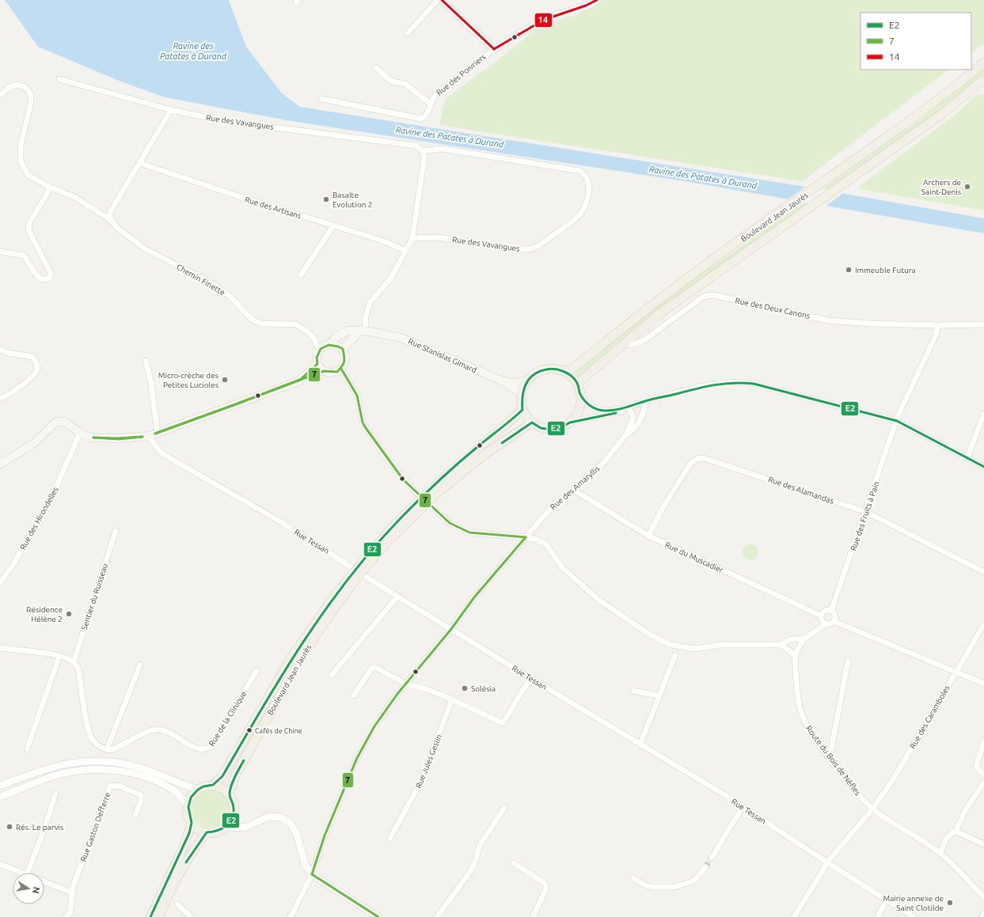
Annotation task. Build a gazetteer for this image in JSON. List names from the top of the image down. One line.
{"streets":{"main road":["Boulevard Jean Jaurès","Rue Stanislas Gimard"],"street":["Rue des Poivriers","Rue des Vavangues","Rue des Artisans","Chemin Finette","Rue des Deux Canons","Rue des Amaryllis","Rue des Alamandas","Rue des Fruits à Pain","Rue des Hirondelles","Rue Tessan","Rue du Muscadier","Sentier du Ruisseau","Rue des Caramboles","Rue de la Clinique","Route du Bois de Nèfles","Rue Jules Geslin","Rue Gaston Defferre"]},"crossings":[["Boulevard Jean Jaurès","Rue des Deux Canons"],["Boulevard Jean Jaurès","Rue Stanislas Gimard"],["Chemin Finette","Rue Stanislas Gimard"],["Rue des Amaryllis","Rue Tessan"],["Rue des Amaryllis","Rue du Muscadier"],["Rue des Alamandas","Rue des Fruits à Pain"],["Rue des Alamandas","Rue du Muscadier"],["Rue des Fruits à Pain","Rue du Muscadier"],["Rue Tessan","Rue des Caramboles"],["Rue des Caramboles","Route du Bois de Nèfles"]],"water":["Ravine des Patates à Durand"],"places":["Archers de Saint-Denis","Basalte Evolution 2","Immeuble Futura","Micro-crèche des Petites Lucioles","Résidence Hélène 2","Solésia","Cafés de Chine","Rés. Le parvis","Mairie annexe de Saint Clotilde"],"lines":["transit line 14","transit line 7","transit line E2"],"legend":["E2","7","14"],"north":"right"}
